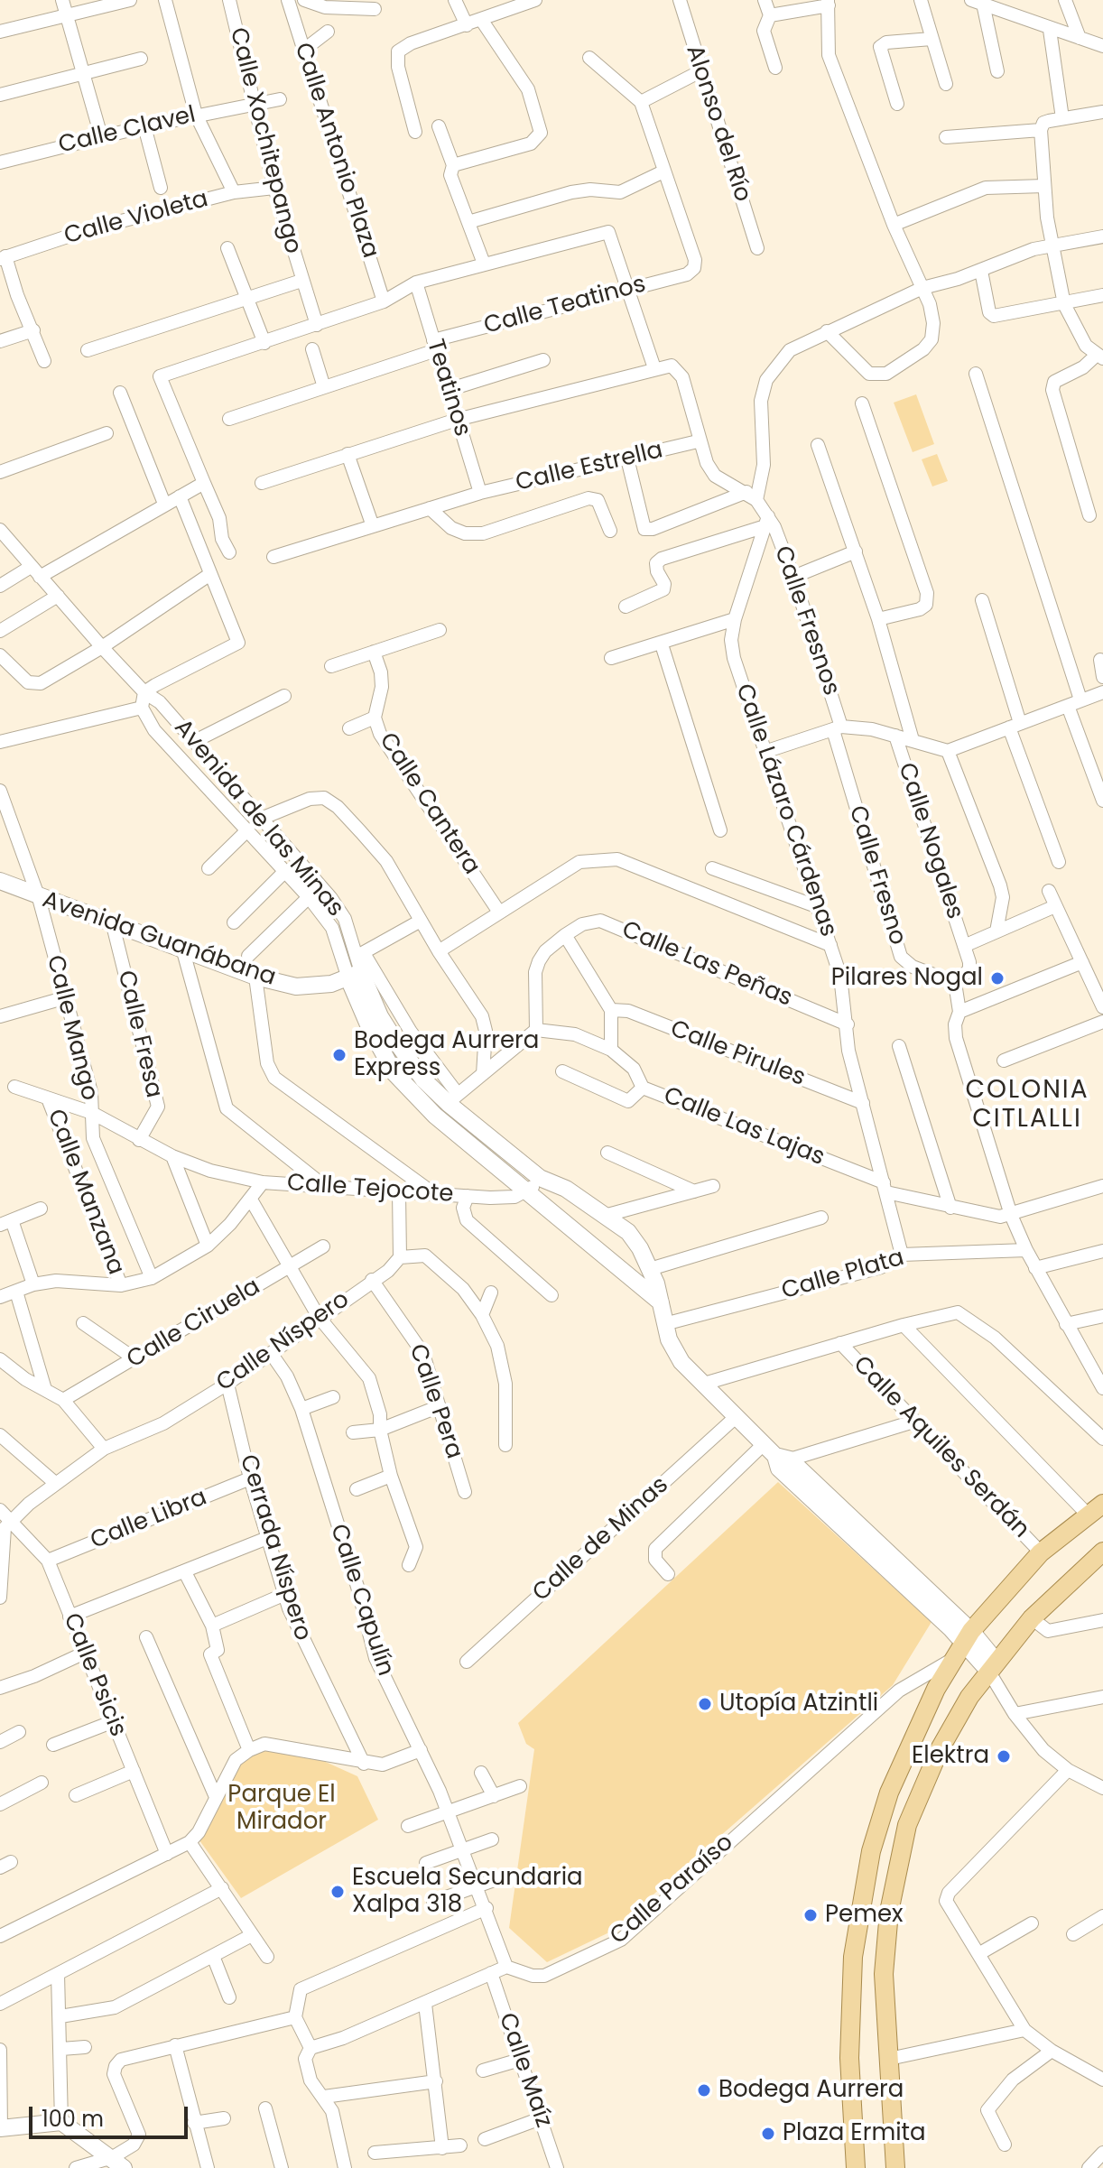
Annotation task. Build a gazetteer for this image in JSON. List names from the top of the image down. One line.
{"streets":{"street":["Alonso del Río","Calle Clavel","Calle Xochitepango","Calle Antonio Plaza","Calle Violeta","Calle Teatinos","Teatinos","Calle Estrella","Calle Fresnos","Calle Cantera","Calle Lázaro Cárdenas","Avenida de las Minas","Calle Nogales","Calle Fresno","Avenida Guanábana","Calle Las Peñas","Calle Mango","Calle Fresa","Calle Pirules","Calle Las Lajas","Calle Tejocote","Calle Manzana","Calle Plata","Calle Ciruela","Calle Níspero","Calle Pera","Calle Aquiles Serdán","Calle Libra","Calle de Minas","Cerrada Níspero","Calle Capulín","Calle Psicis","Calle Paraíso","Calle Maíz"]},"crossings":[["Calle Clavel","Calle Xochitepango"],["Calle Xochitepango","Calle Violeta"],["Calle Teatinos","Teatinos"],["Teatinos","Calle Estrella"],["Calle Fresnos","Calle Lázaro Cárdenas"],["Calle Fresnos","Calle Fresno"],["Calle Lázaro Cárdenas","Calle Las Peñas"],["Calle Lázaro Cárdenas","Calle Pirules"],["Calle Lázaro Cárdenas","Calle Las Lajas"],["Calle Lázaro Cárdenas","Calle Plata"],["Avenida de las Minas","Avenida Guanábana"],["Avenida de las Minas","Calle Tejocote"],["Avenida de las Minas","Calle Plata"],["Avenida de las Minas","Calle de Minas"],["Avenida de las Minas","Calle Paraíso"],["Avenida Guanábana","Calle Mango"],["Avenida Guanábana","Calle Fresa"],["Calle Mango","Calle Tejocote"],["Calle Mango","Calle Manzana"],["Calle Fresa","Calle Manzana"],["Calle Tejocote","Calle Manzana"],["Calle Níspero","Calle Pera"],["Calle Níspero","Cerrada Níspero"],["Calle Níspero","Calle Capulín"],["Calle Níspero","Calle Psicis"],["Calle Libra","Cerrada Níspero"],["Calle Libra","Calle Psicis"],["Calle Capulín","Calle Paraíso"]],"districts":["COLONIA CITLALLI"],"parks":["Parque El Mirador"],"places":["Pilares Nogal","Bodega Aurrera Express","Utopía Atzintli","Elektra","Escuela Secundaria Xalpa 318","Pemex","Bodega Aurrera","Plaza Ermita"],"scale_bar":"100 m"}
